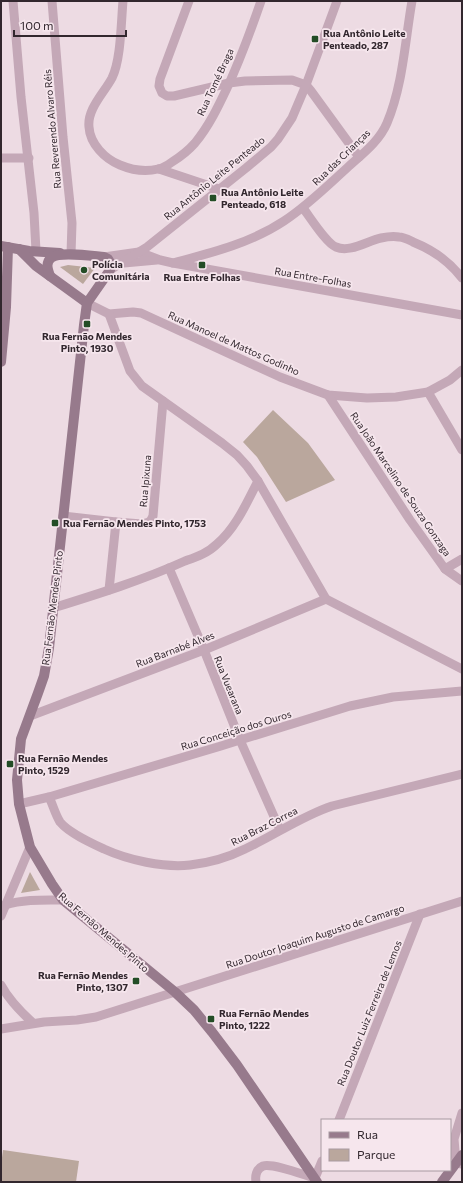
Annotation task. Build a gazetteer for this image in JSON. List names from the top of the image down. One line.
{"streets":{"street":["Rua Tomé Braga","Rua Reverendo Alvaro Réis","Rua das Crianças","Rua Antônio Leite Penteado","Rua Entre-Folhas","Rua Manoel de Mattos Godinho","Rua Ipixuna","Rua João Marcelino de Souza Gonzaga","Rua Fernão Mendes Pinto","Rua Barnabé Alves","Rua Vuearana","Rua Conceição dos Ouros","Rua Braz Correa","Rua Doutor Joaquim Augusto de Camargo","Rua Doutor Luiz Ferreira de Lemos"]},"crossings":[["Rua das Crianças","Rua Entre-Folhas"],["Rua Antônio Leite Penteado","Rua Entre-Folhas"],["Rua Manoel de Mattos Godinho","Rua João Marcelino de Souza Gonzaga"],["Rua Ipixuna","Rua Fernão Mendes Pinto"],["Rua Fernão Mendes Pinto","Rua Barnabé Alves"],["Rua Fernão Mendes Pinto","Rua Conceição dos Ouros"],["Rua Fernão Mendes Pinto","Rua Doutor Joaquim Augusto de Camargo"],["Rua Barnabé Alves","Rua Vuearana"],["Rua Vuearana","Rua Conceição dos Ouros"],["Rua Vuearana","Rua Braz Correa"],["Rua Conceição dos Ouros","Rua Braz Correa"],["Rua Doutor Joaquim Augusto de Camargo","Rua Doutor Luiz Ferreira de Lemos"]],"places":{"transit":["Rua Antônio Leite Penteado, 287","Rua Antônio Leite Penteado, 618","Rua Entre Folhas","Rua Fernão Mendes Pinto, 1930","Rua Fernão Mendes Pinto, 1753","Rua Fernão Mendes Pinto, 1529","Rua Fernão Mendes Pinto, 1307","Rua Fernão Mendes Pinto, 1222"],"other":["Polícia Comunitária"]},"legend":["Rua","Parque"],"scale_bar":"100 m"}
